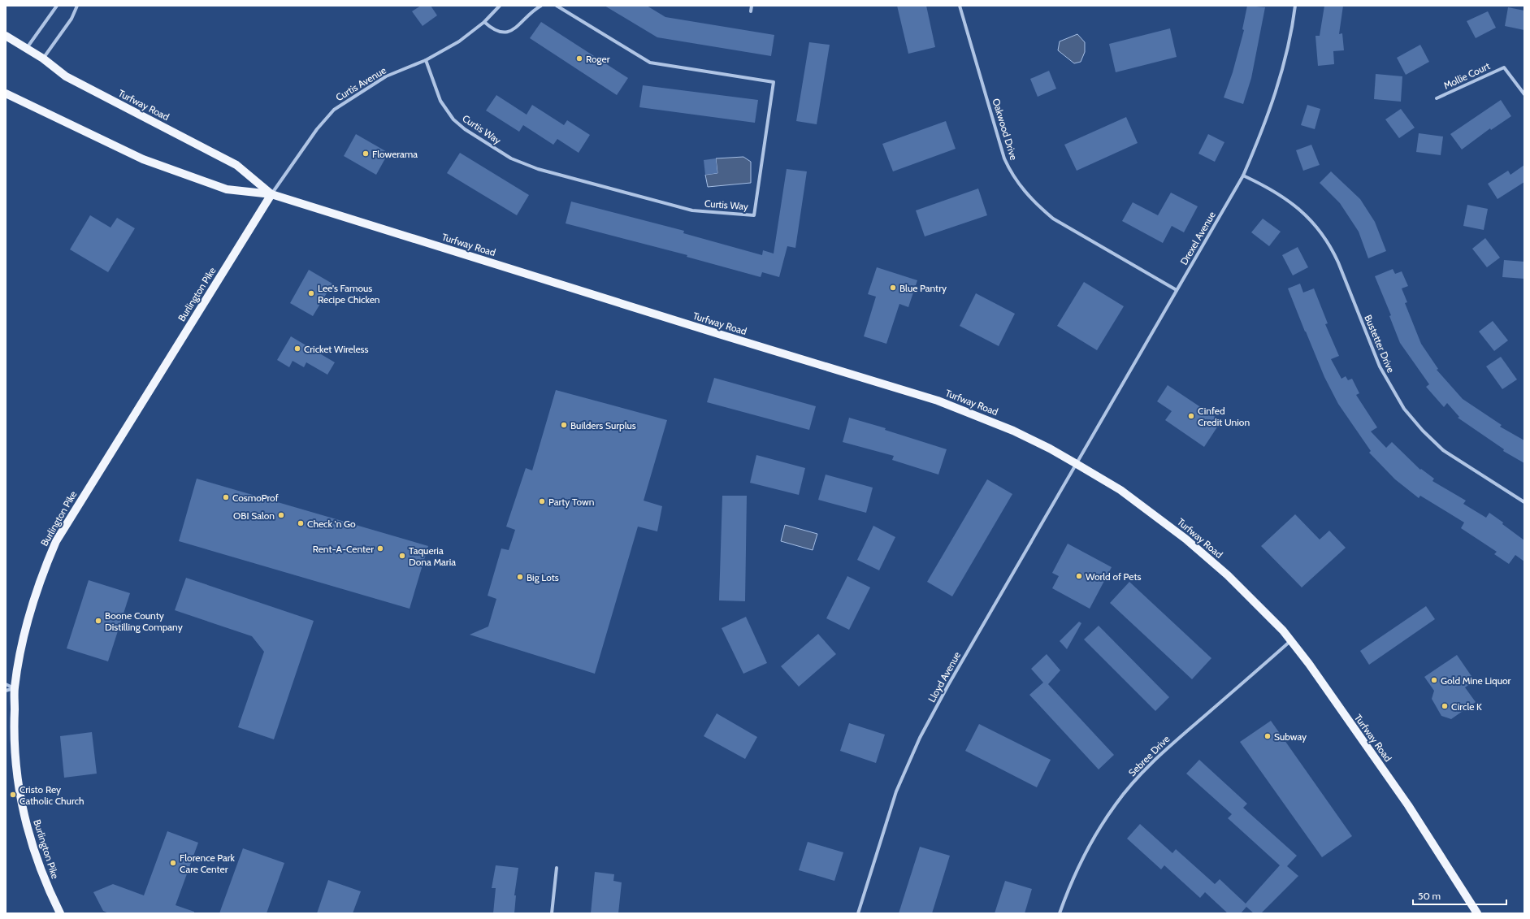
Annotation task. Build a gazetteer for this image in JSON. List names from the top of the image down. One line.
{"streets":{"main road":["Turfway Road","Burlington Pike"],"street":["Mollie Court","Curtis Avenue","Curtis Way","Oakwood Drive","Drexel Avenue","Bustetter Drive","Lloyd Avenue","Sebree Drive"]},"crossings":[["Curtis Avenue","Turfway Road"],["Curtis Avenue","Curtis Way"],["Curtis Avenue","Burlington Pike"],["Turfway Road","Drexel Avenue"],["Turfway Road","Burlington Pike"],["Turfway Road","Lloyd Avenue"],["Turfway Road","Sebree Drive"],["Oakwood Drive","Drexel Avenue"],["Drexel Avenue","Bustetter Drive"],["Drexel Avenue","Lloyd Avenue"]],"places":["Roger","Flowerama","Blue Pantry","Lee's Famous Recipe Chicken","Cricket Wireless","Cinfed Credit Union","Builders Surplus","CosmoProf","Party Town","OBI Salon","Check 'n Go","Rent-A-Center","Taqueria Dona Maria","World of Pets","Big Lots","Boone County Distilling Company","Gold Mine Liquor","Circle K","Subway","Cristo Rey Catholic Church","Florence Park Care Center"],"scale_bar":"50 m"}
